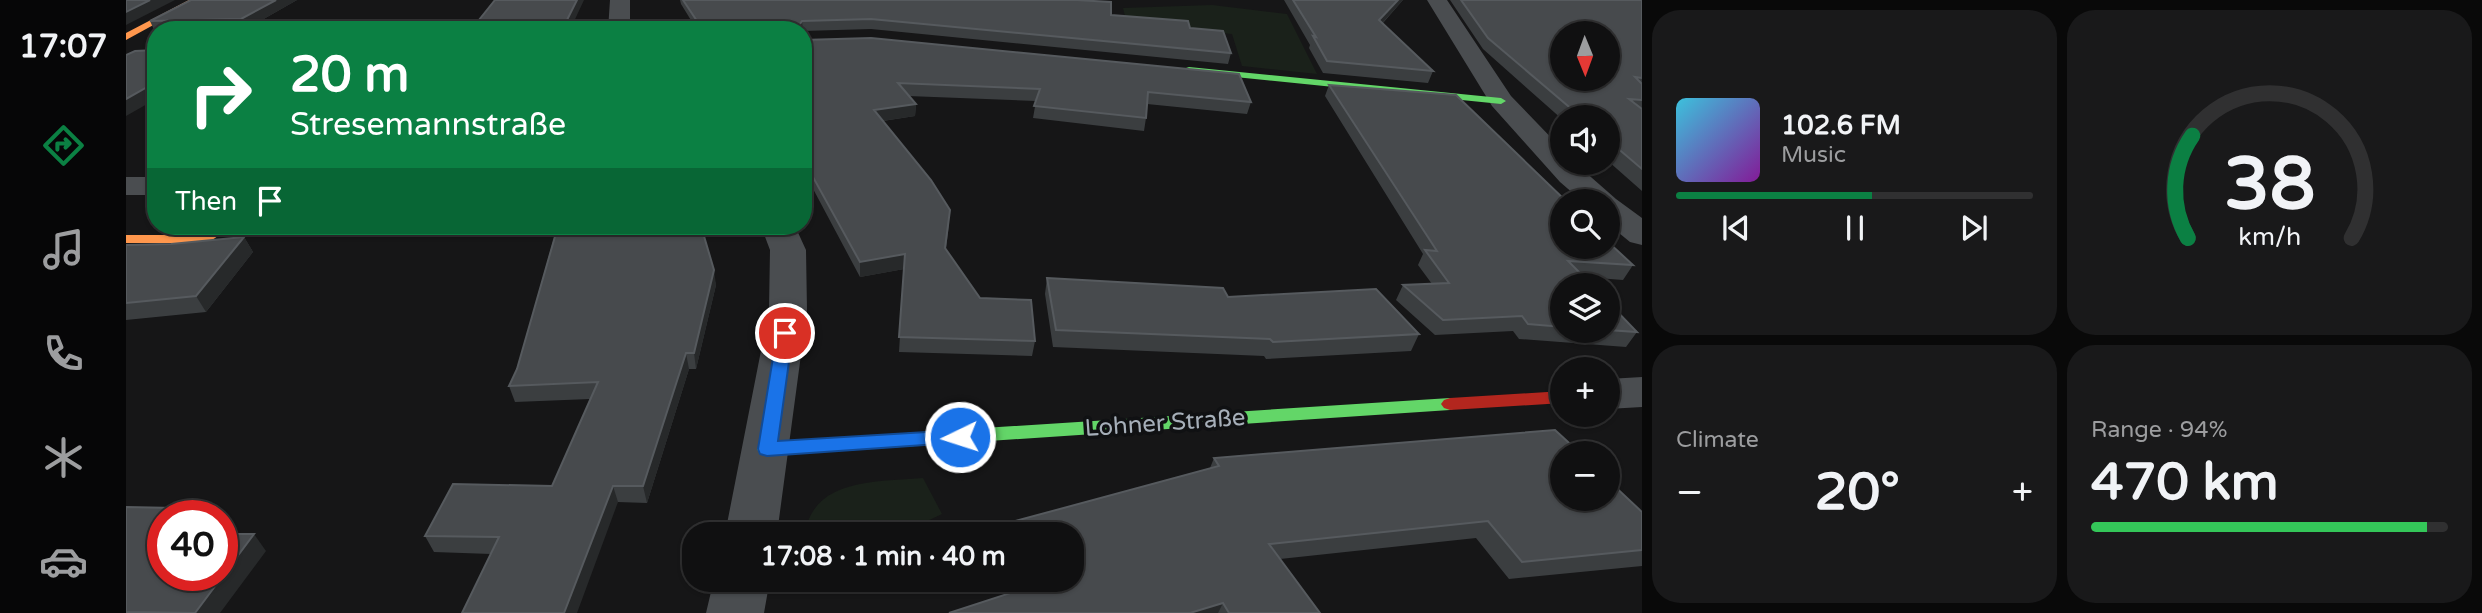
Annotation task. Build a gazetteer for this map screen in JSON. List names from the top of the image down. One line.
{"streets":{"street":["Lohner Straße"]},"north":"bottom","page":{"tabs":"17:07","map_buttons":["+","−"],"turn":["20 m","Stresemannstraße"],"song":["102.6 FM","Music"],"then":"Then","tile":["Climate",["Range · 94%","470 km"]],"heat":["−","20°","+"],"limit":"40","trip":"17:08 · 1 min · 40 m","gauge":["38","km/h"]}}
